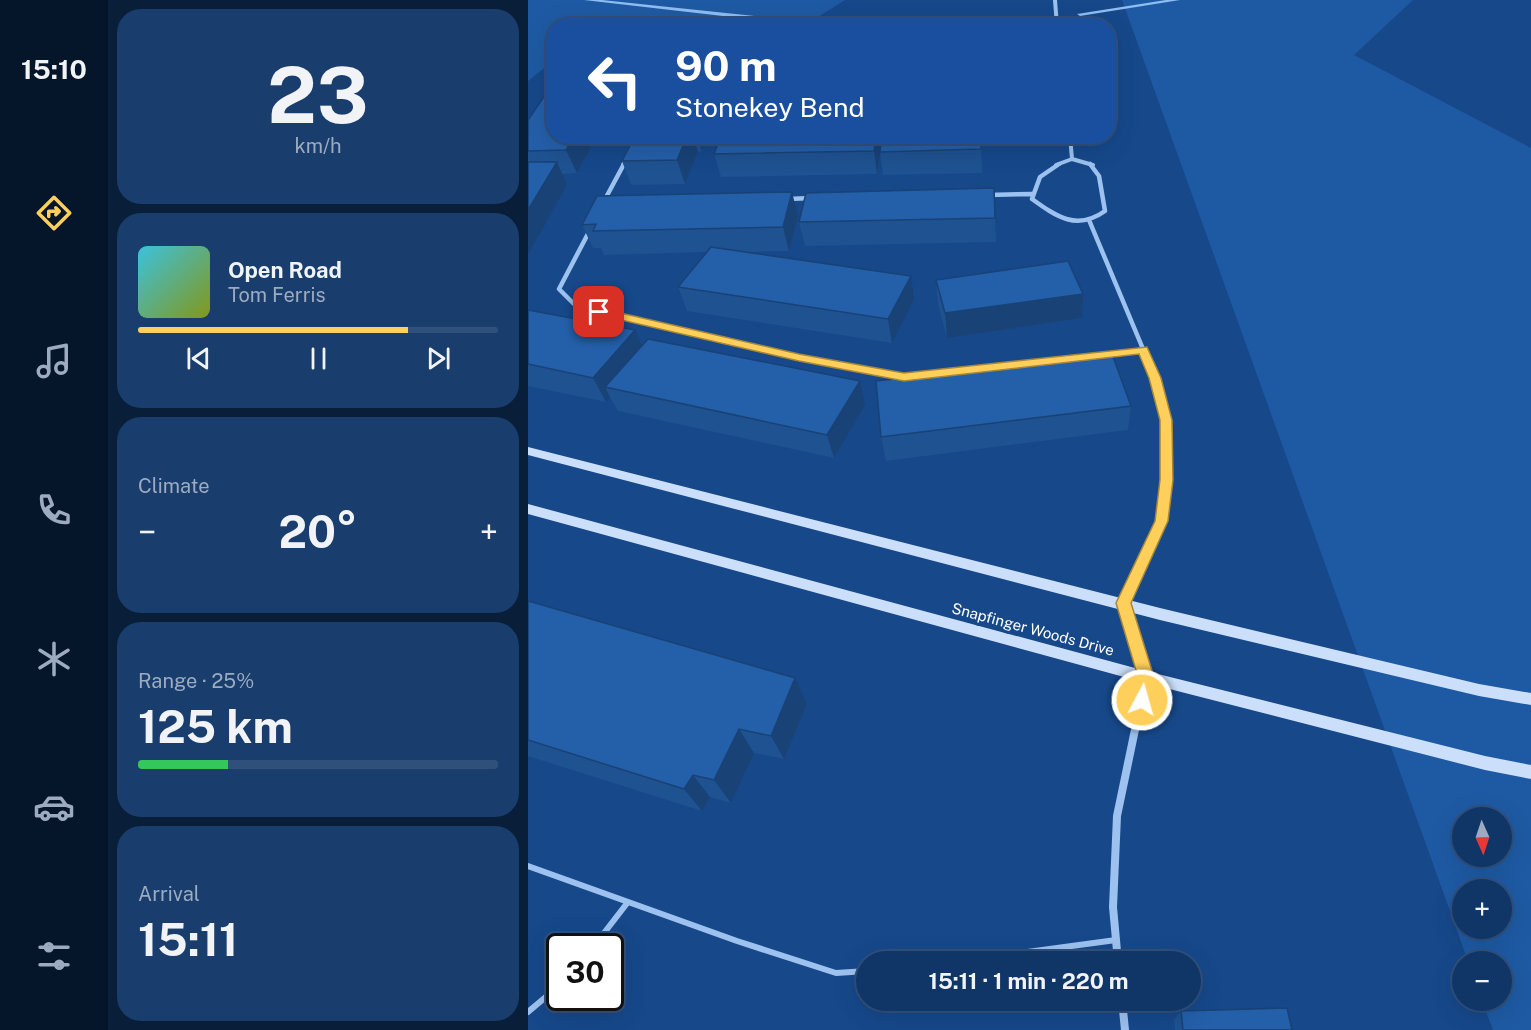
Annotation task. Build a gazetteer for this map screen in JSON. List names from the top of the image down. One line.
{"streets":{"main road":["Snapfinger Woods Drive"]},"north":"bottom","page":{"tabs":"15:10","tile":[["23","km/h"],"Climate",["Range · 25%","125 km"],["Arrival","15:11"]],"turn":["90 m","Stonekey Bend"],"song":["Open Road","Tom Ferris"],"heat":["−","20°","+"],"map_buttons":["+","−"],"limit":"30","trip":"15:11 · 1 min · 220 m"}}
